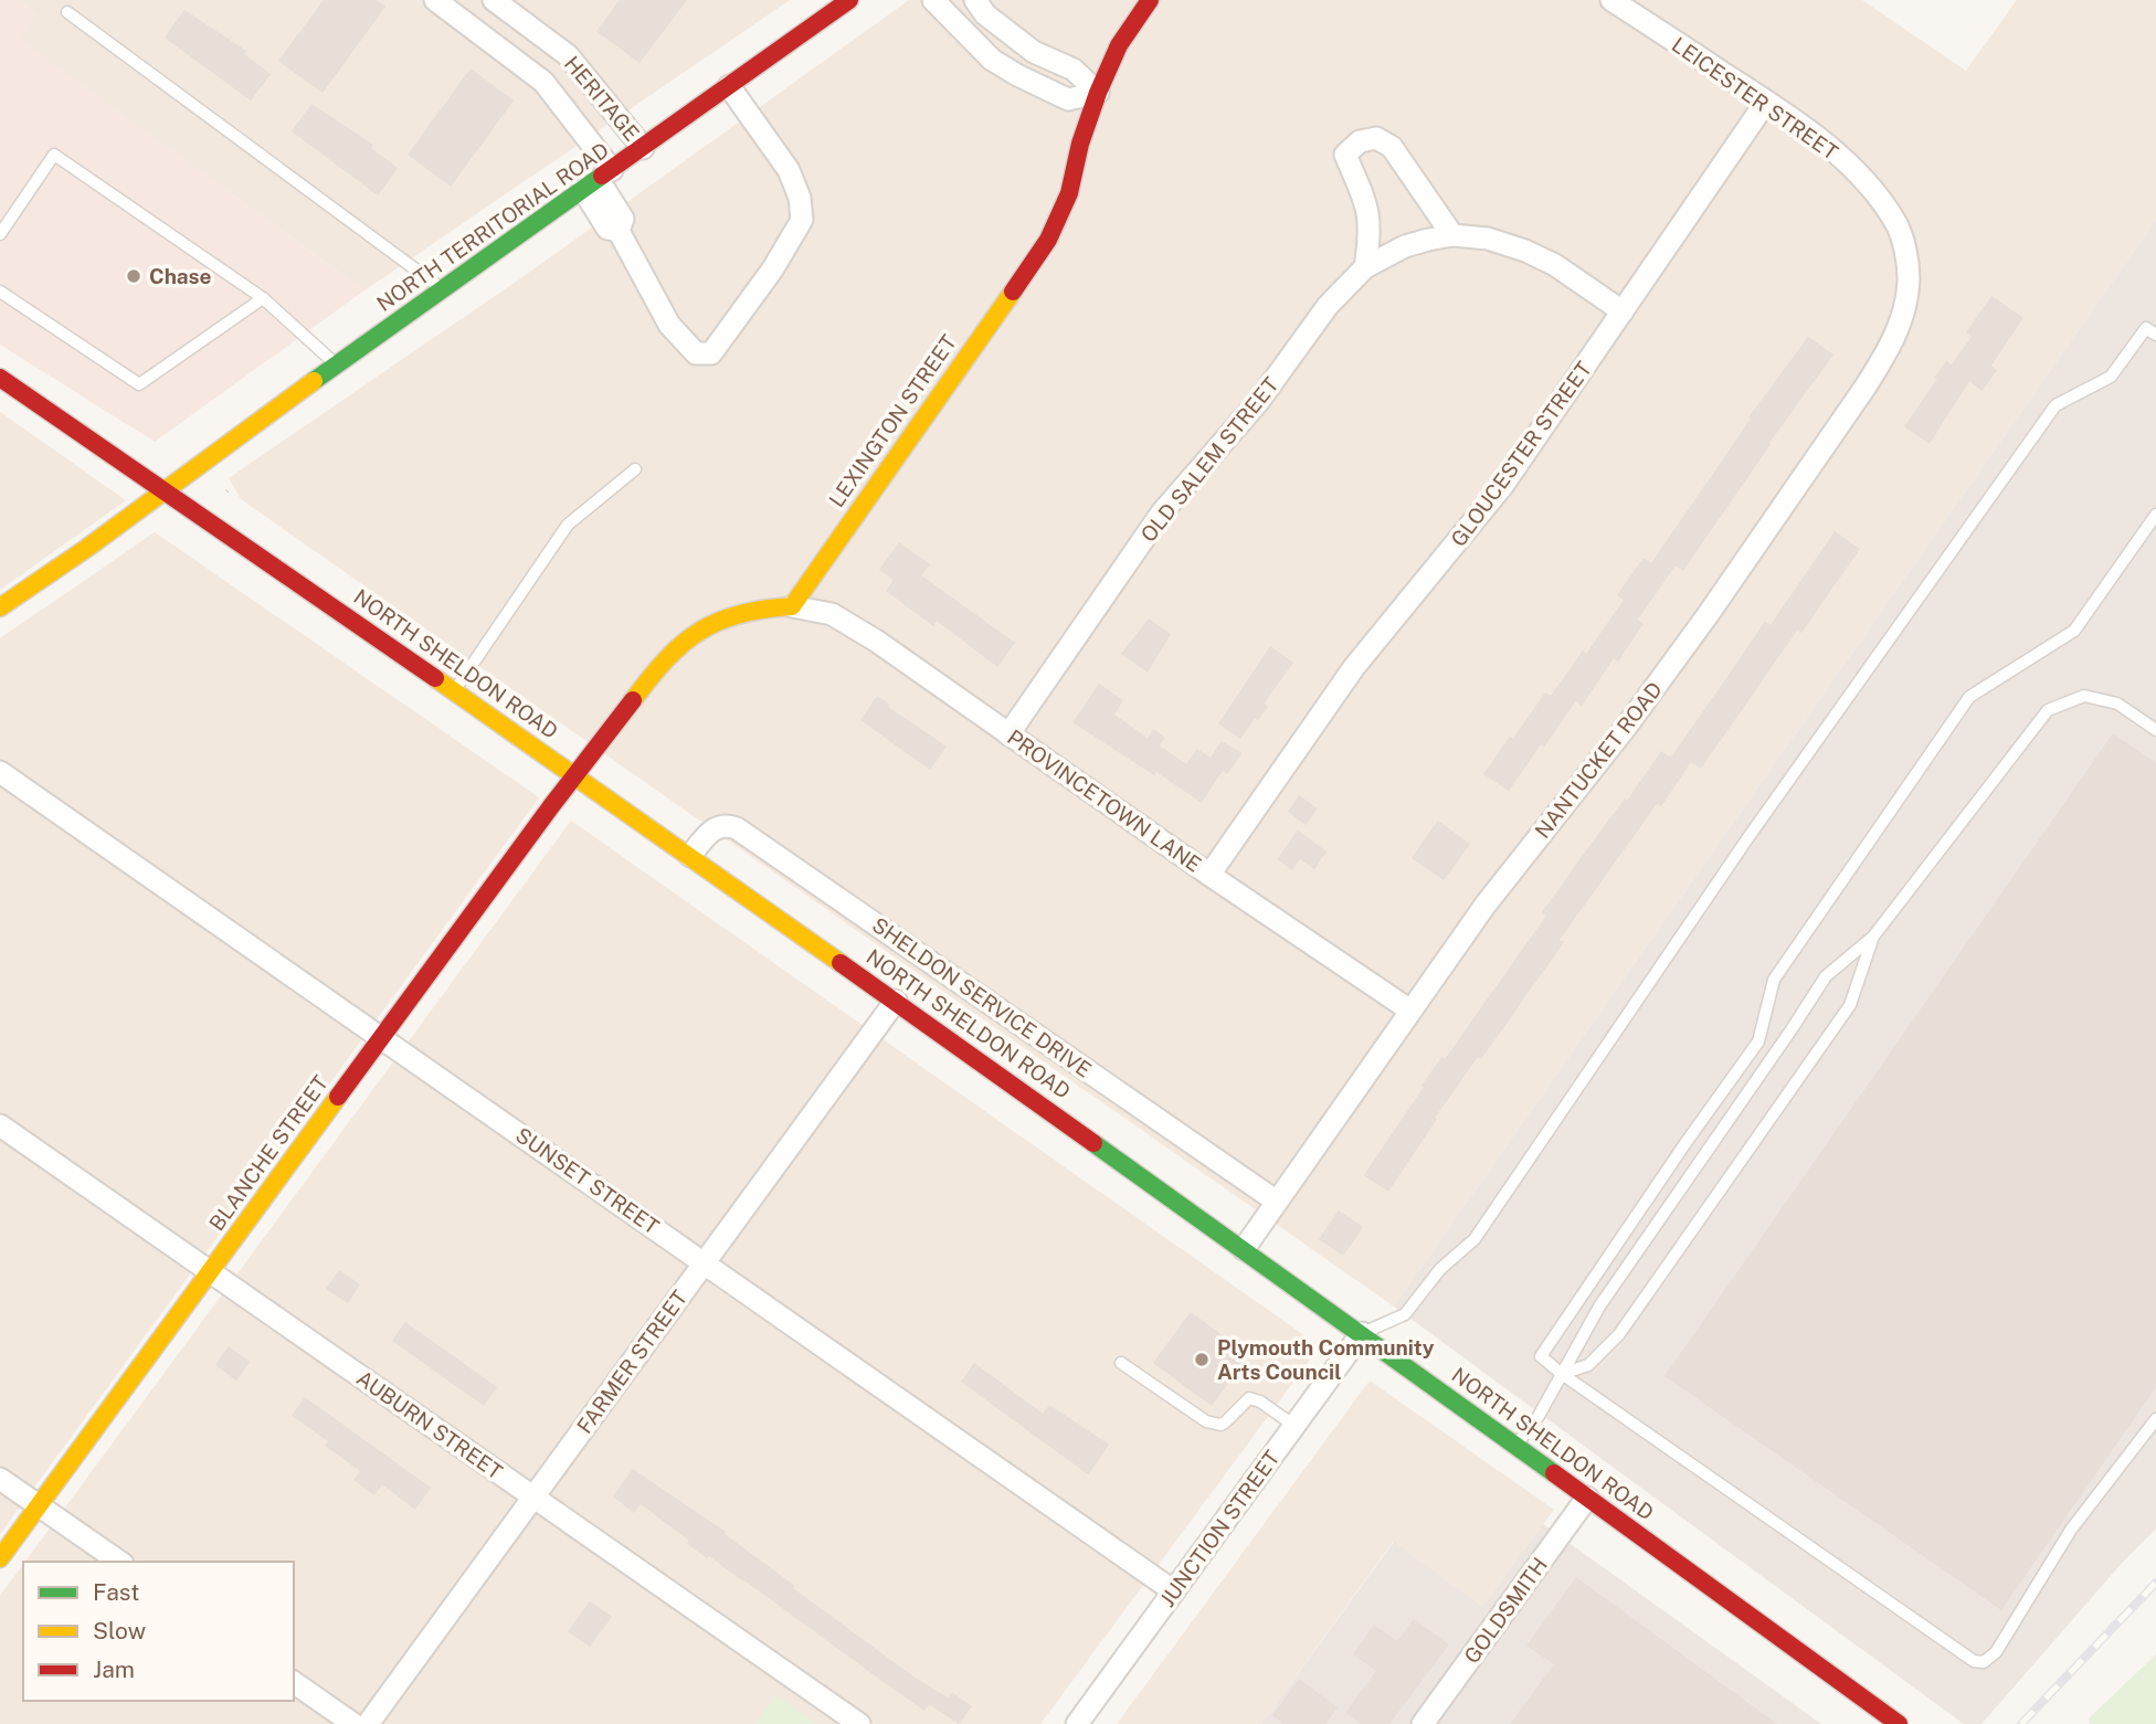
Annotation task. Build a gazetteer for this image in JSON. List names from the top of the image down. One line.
{"streets":{"main road":["NORTH TERRITORIAL ROAD","LEXINGTON STREET","NORTH SHELDON ROAD","BLANCHE STREET"],"street":["HERITAGE","LEICESTER STREET","GLOUCESTER STREET","OLD SALEM STREET","NANTUCKET ROAD","PROVINCETOWN LANE","SHELDON SERVICE DRIVE","SUNSET STREET","FARMER STREET","AUBURN STREET","JUNCTION STREET","GOLDSMITH"]},"crossings":[["HERITAGE","NORTH TERRITORIAL ROAD"],["LEICESTER STREET","GLOUCESTER STREET"],["LEICESTER STREET","NANTUCKET ROAD"],["NORTH TERRITORIAL ROAD","NORTH SHELDON ROAD"],["LEXINGTON STREET","PROVINCETOWN LANE"],["GLOUCESTER STREET","OLD SALEM STREET"],["GLOUCESTER STREET","PROVINCETOWN LANE"],["OLD SALEM STREET","PROVINCETOWN LANE"],["NORTH SHELDON ROAD","NANTUCKET ROAD"],["NORTH SHELDON ROAD","SHELDON SERVICE DRIVE"],["NORTH SHELDON ROAD","BLANCHE STREET"],["NORTH SHELDON ROAD","FARMER STREET"],["NORTH SHELDON ROAD","JUNCTION STREET"],["NORTH SHELDON ROAD","GOLDSMITH"],["NANTUCKET ROAD","PROVINCETOWN LANE"],["NANTUCKET ROAD","SHELDON SERVICE DRIVE"],["BLANCHE STREET","SUNSET STREET"],["BLANCHE STREET","AUBURN STREET"],["SUNSET STREET","FARMER STREET"],["SUNSET STREET","JUNCTION STREET"],["FARMER STREET","AUBURN STREET"]],"places":["Chase","Plymouth Community Arts Council"],"legend":["Fast","Slow","Jam"]}
